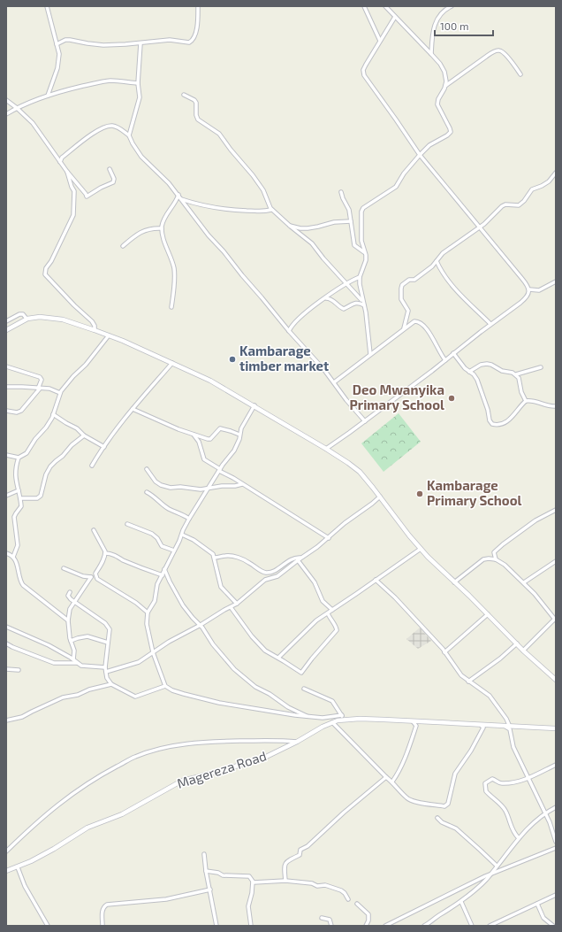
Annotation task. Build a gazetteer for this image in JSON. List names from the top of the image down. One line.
{"streets":{"street":["Magereza Road"]},"places":["Kambarage timber market","Deo Mwanyika Primary School","Kambarage Primary School"],"scale_bar":"100 m"}
